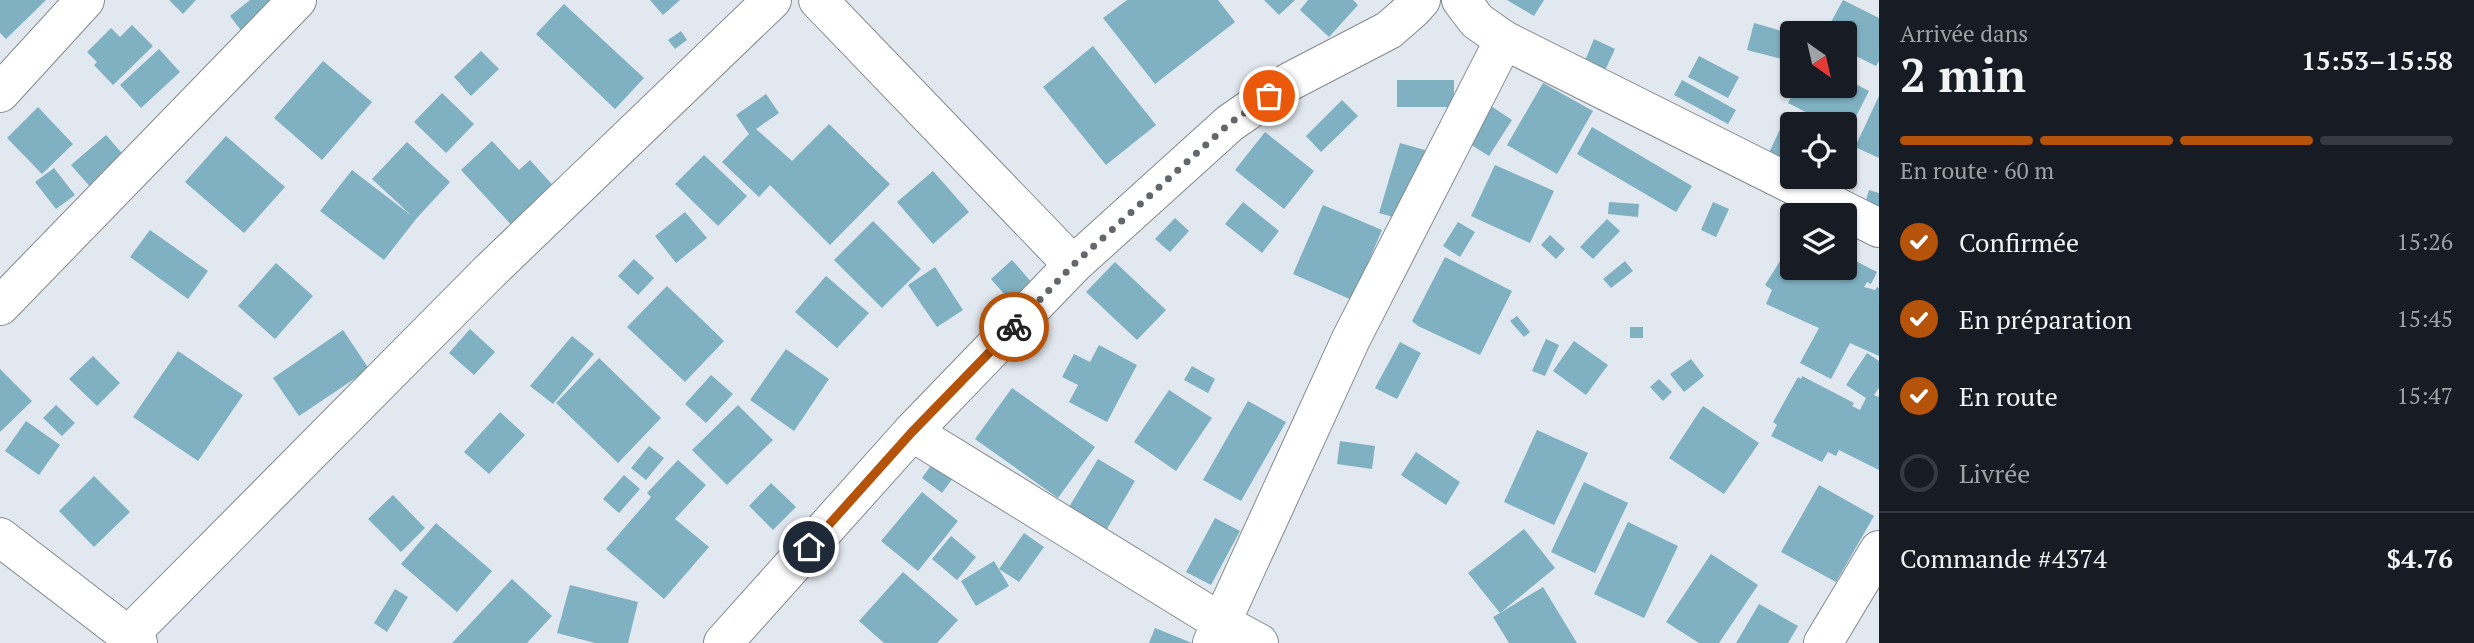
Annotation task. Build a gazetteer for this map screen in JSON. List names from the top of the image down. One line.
{"north":"bottom right","page":{"heading":["2 min","Arrivée dans","15:53–15:58"],"panel":["Commande #4374","$4.76"],"bar":"En route · 60 m","list":[["Confirmée","15:26"],["En préparation","15:45"],["En route","15:47"],"Livrée"]}}
